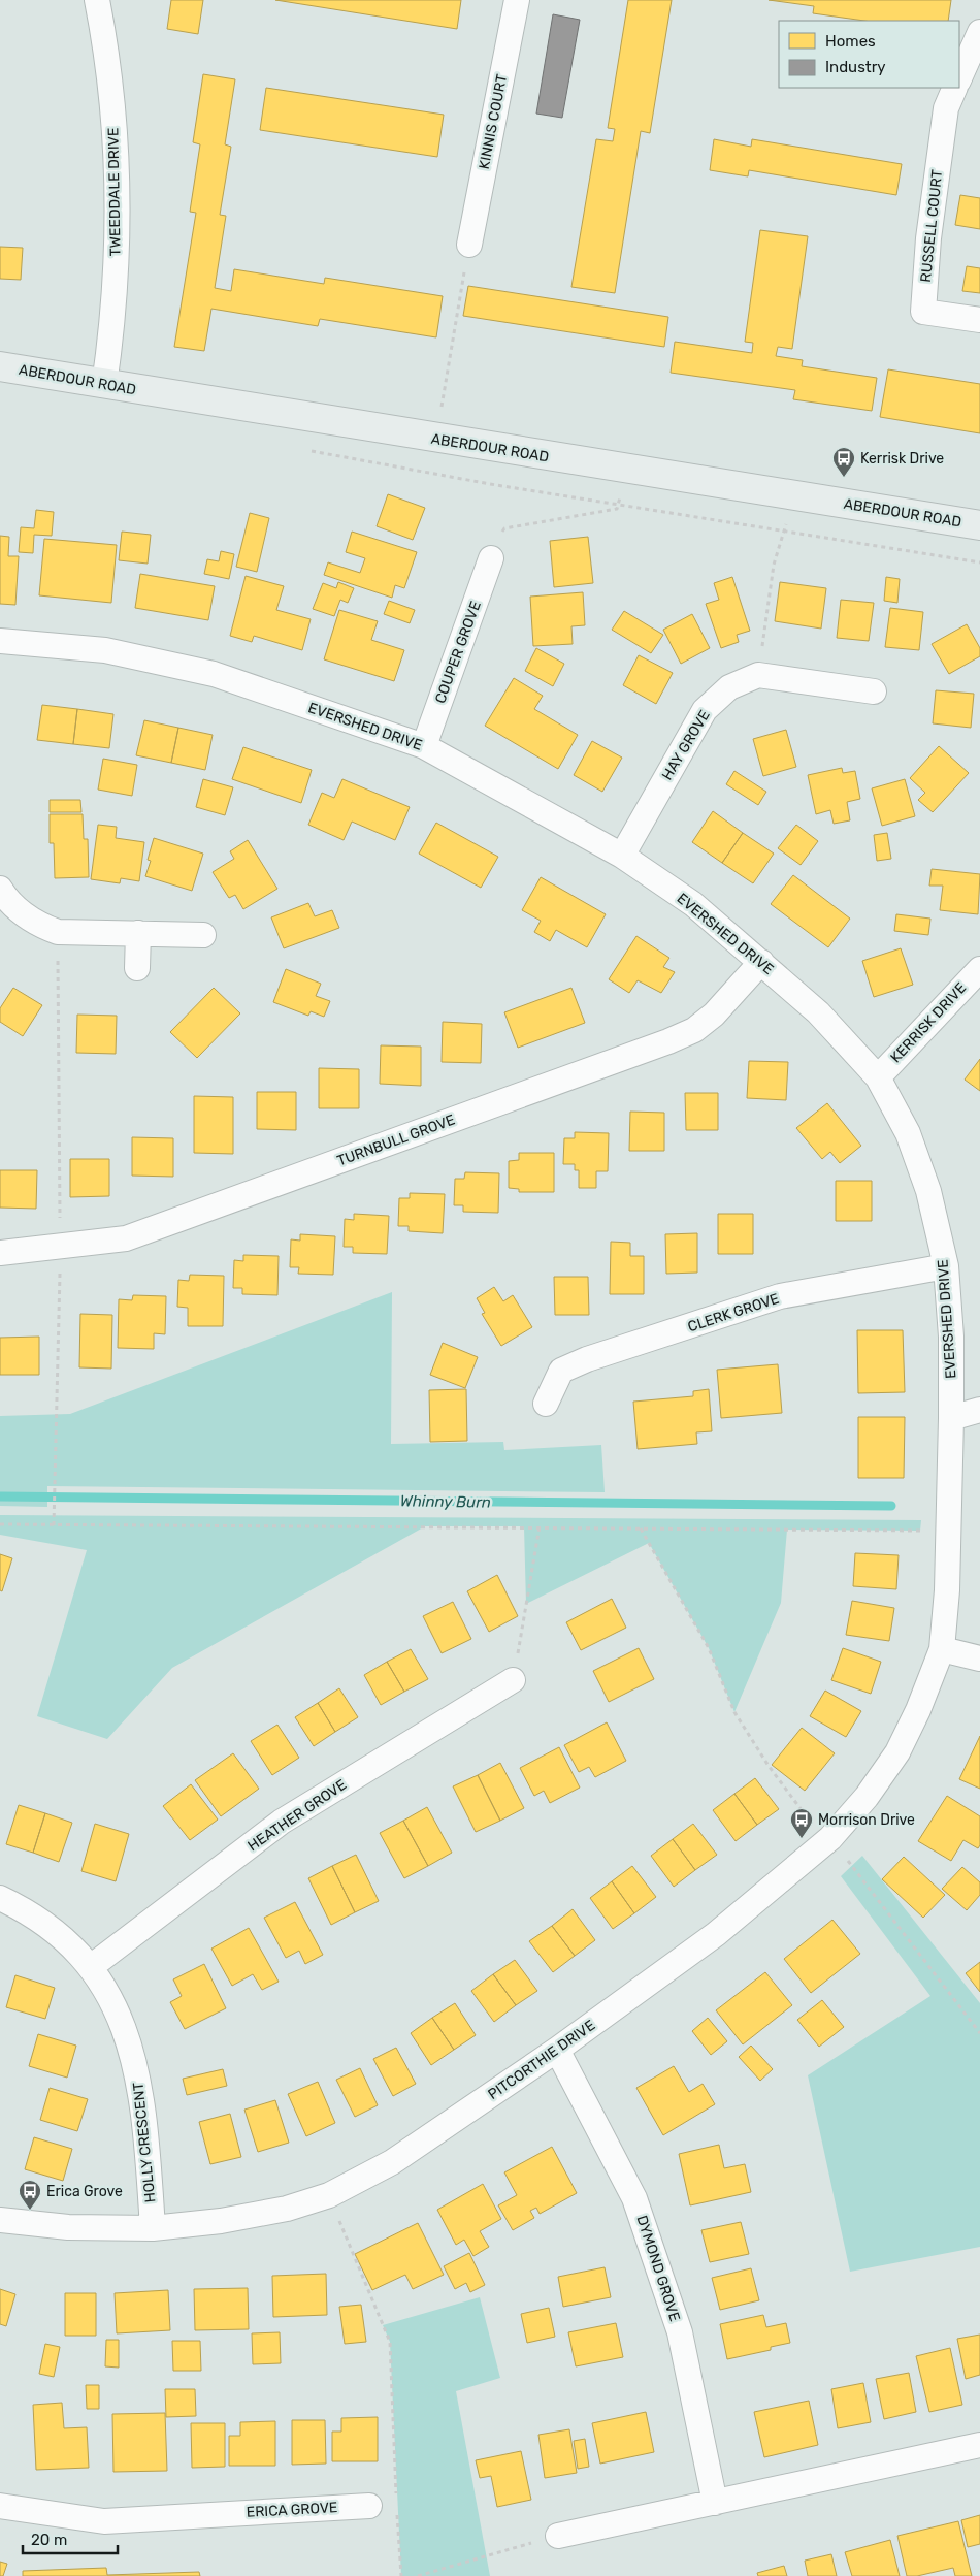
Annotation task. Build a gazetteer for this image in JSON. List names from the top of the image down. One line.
{"streets":{"main road":["ABERDOUR ROAD"],"street":["KINNIS COURT","TWEEDDALE DRIVE","RUSSELL COURT","COUPER GROVE","EVERSHED DRIVE","HAY GROVE","KERRISK DRIVE","TURNBULL GROVE","CLERK GROVE","HEATHER GROVE","PITCORTHIE DRIVE","HOLLY CRESCENT","DYMOND GROVE","ERICA GROVE"]},"crossings":[["TWEEDDALE DRIVE","ABERDOUR ROAD"],["COUPER GROVE","EVERSHED DRIVE"],["EVERSHED DRIVE","HAY GROVE"],["EVERSHED DRIVE","KERRISK DRIVE"],["EVERSHED DRIVE","TURNBULL GROVE"],["EVERSHED DRIVE","CLERK GROVE"],["EVERSHED DRIVE","PITCORTHIE DRIVE"],["HEATHER GROVE","HOLLY CRESCENT"],["PITCORTHIE DRIVE","HOLLY CRESCENT"],["PITCORTHIE DRIVE","DYMOND GROVE"]],"water":["Whinny Burn"],"places":{"bus stop":["Kerrisk Drive","Morrison Drive","Erica Grove"]},"legend":["Homes","Industry"],"scale_bar":"20 m"}
